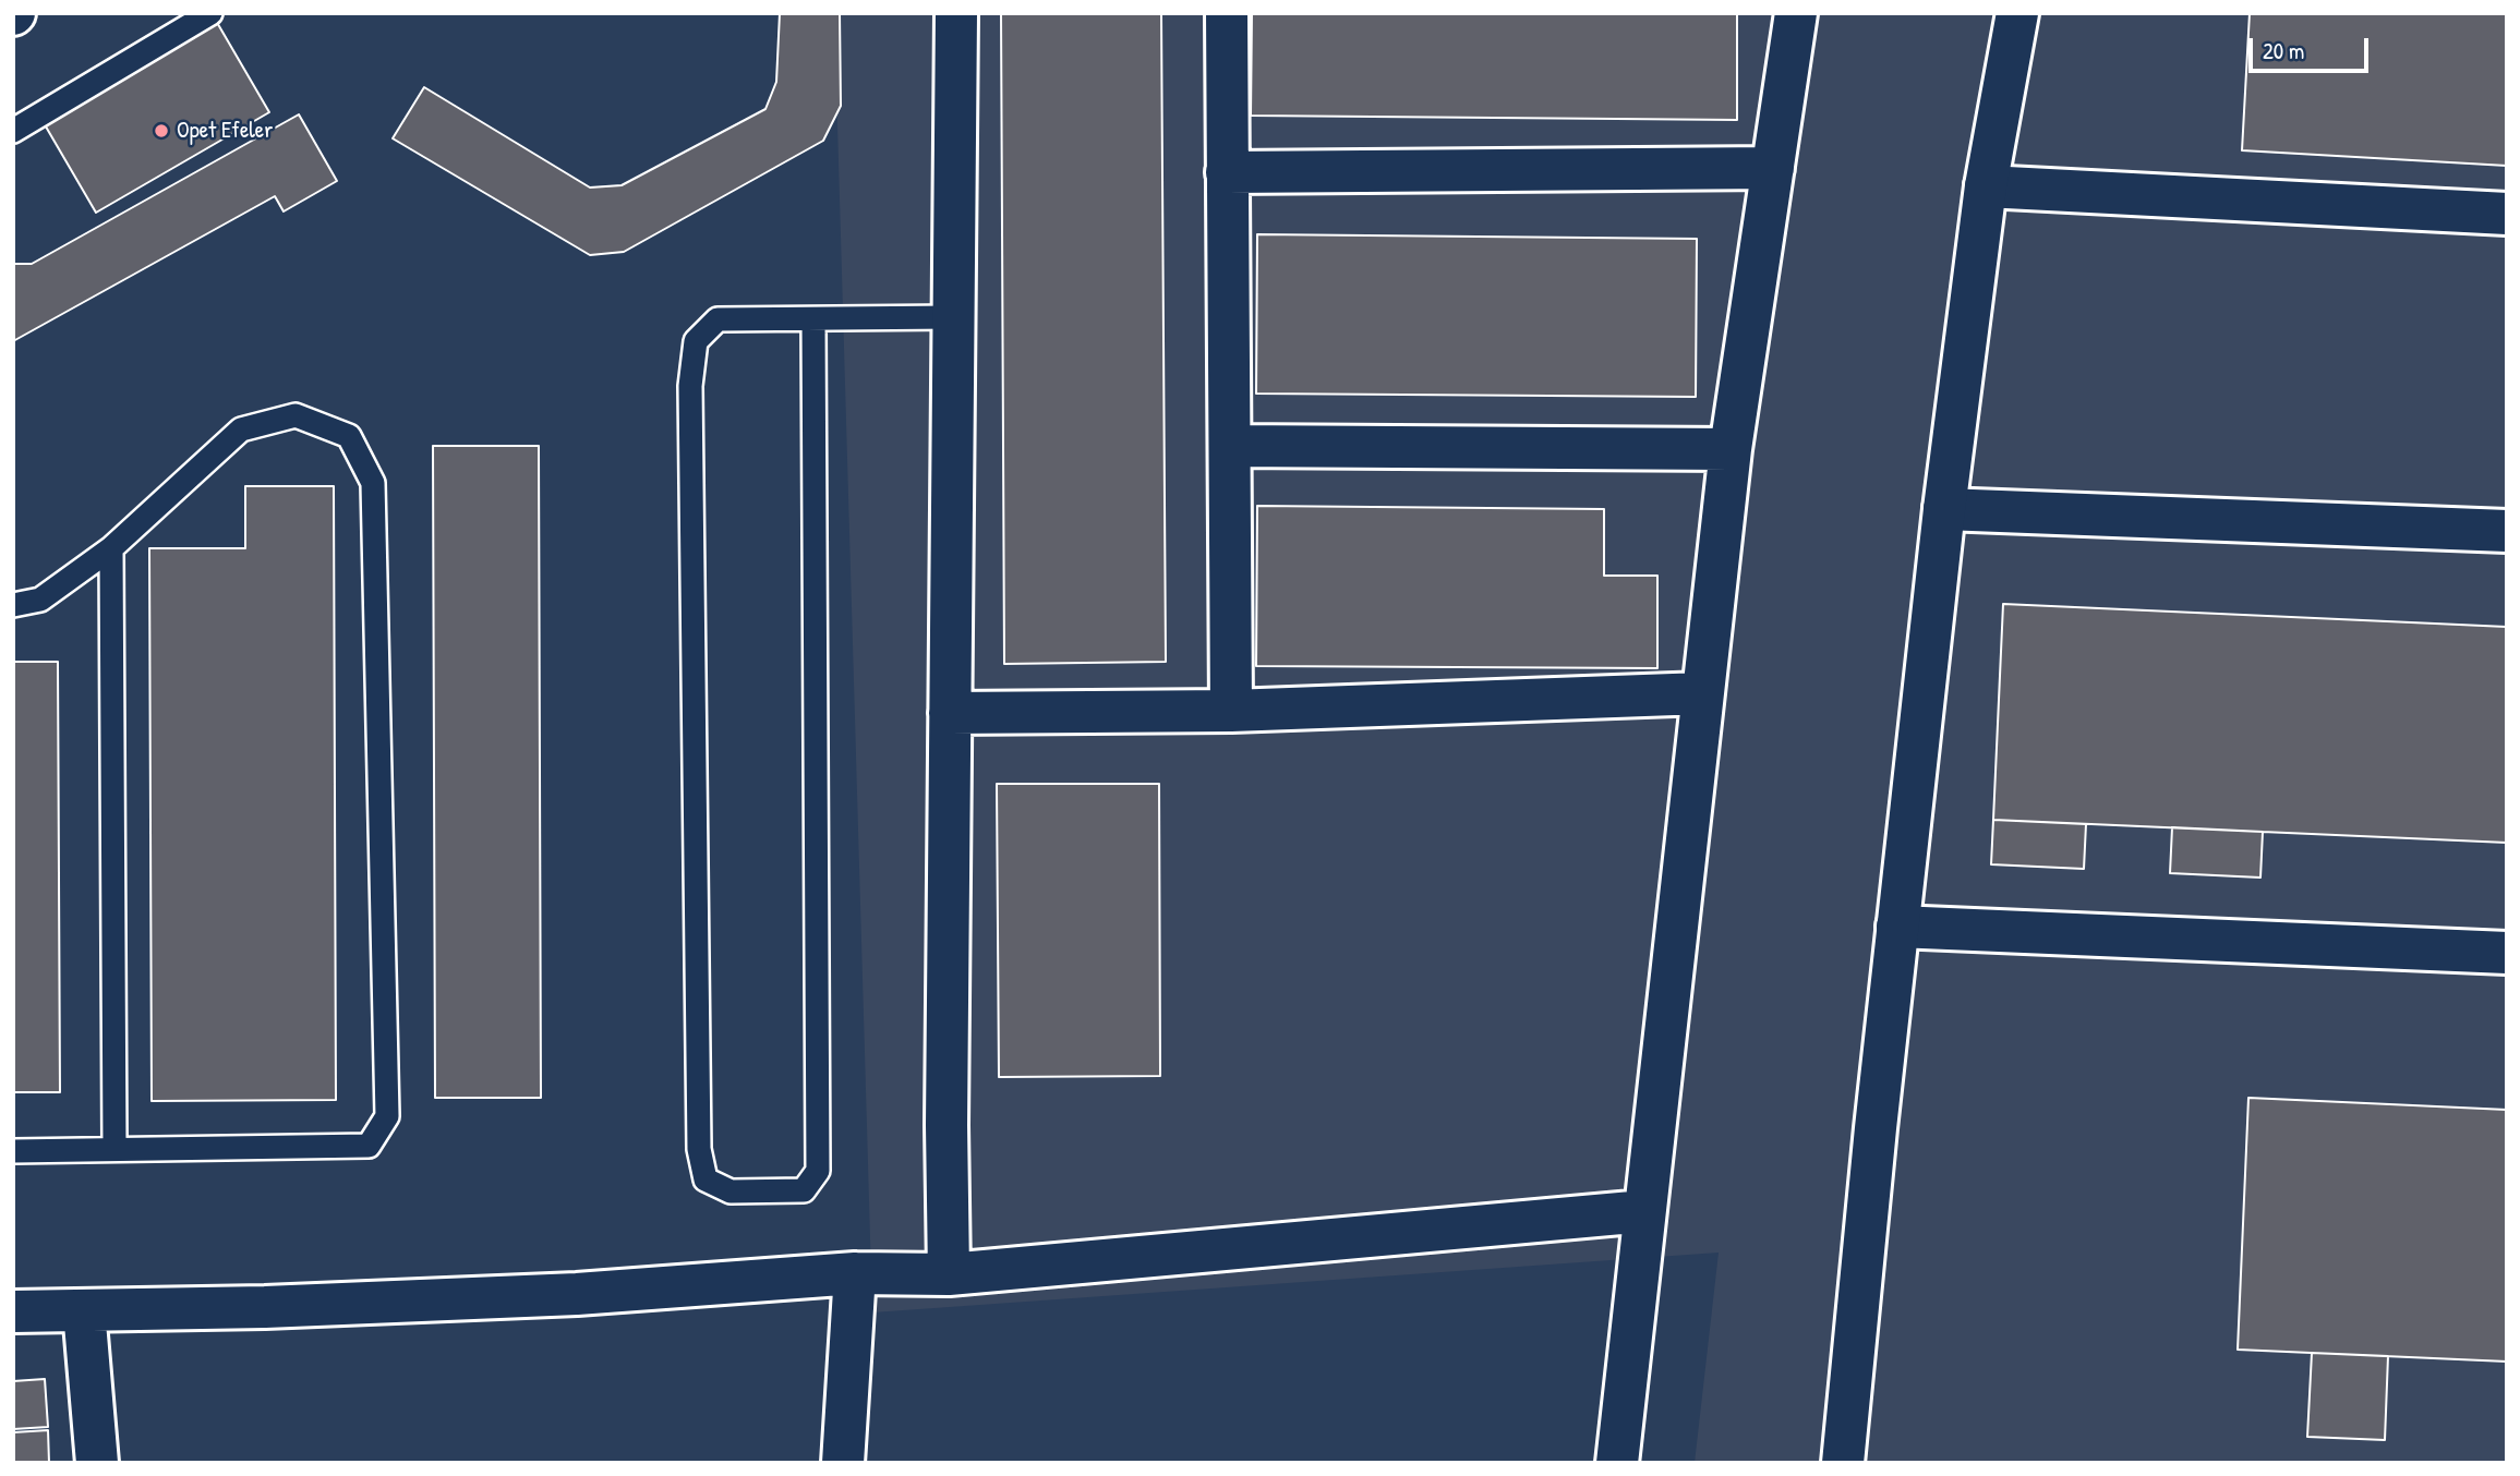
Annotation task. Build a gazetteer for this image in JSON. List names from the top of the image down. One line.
{"places":["Opet Efeler"],"scale_bar":"20 m"}
